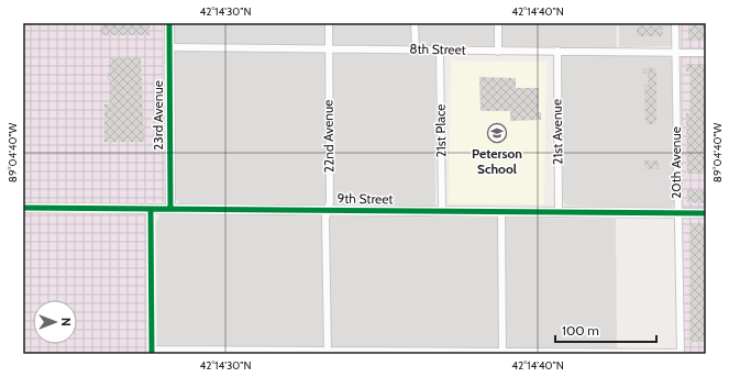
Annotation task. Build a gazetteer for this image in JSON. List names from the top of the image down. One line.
{"streets":{"street":["8th Street","23rd Avenue","21st Place","21st Avenue","22nd Avenue","20th Avenue","9th Street"]},"crossings":[["8th Street","23rd Avenue"],["8th Street","21st Place"],["8th Street","21st Avenue"],["8th Street","22nd Avenue"],["8th Street","20th Avenue"],["23rd Avenue","9th Street"],["21st Place","9th Street"],["21st Avenue","9th Street"],["22nd Avenue","9th Street"],["20th Avenue","9th Street"]],"places":{"school or university":["Peterson School"]},"scale_bar":"100 m","north":"right","coordinates":["42°14'30\"N","42°14'40\"N","89°04'40\"W"]}
